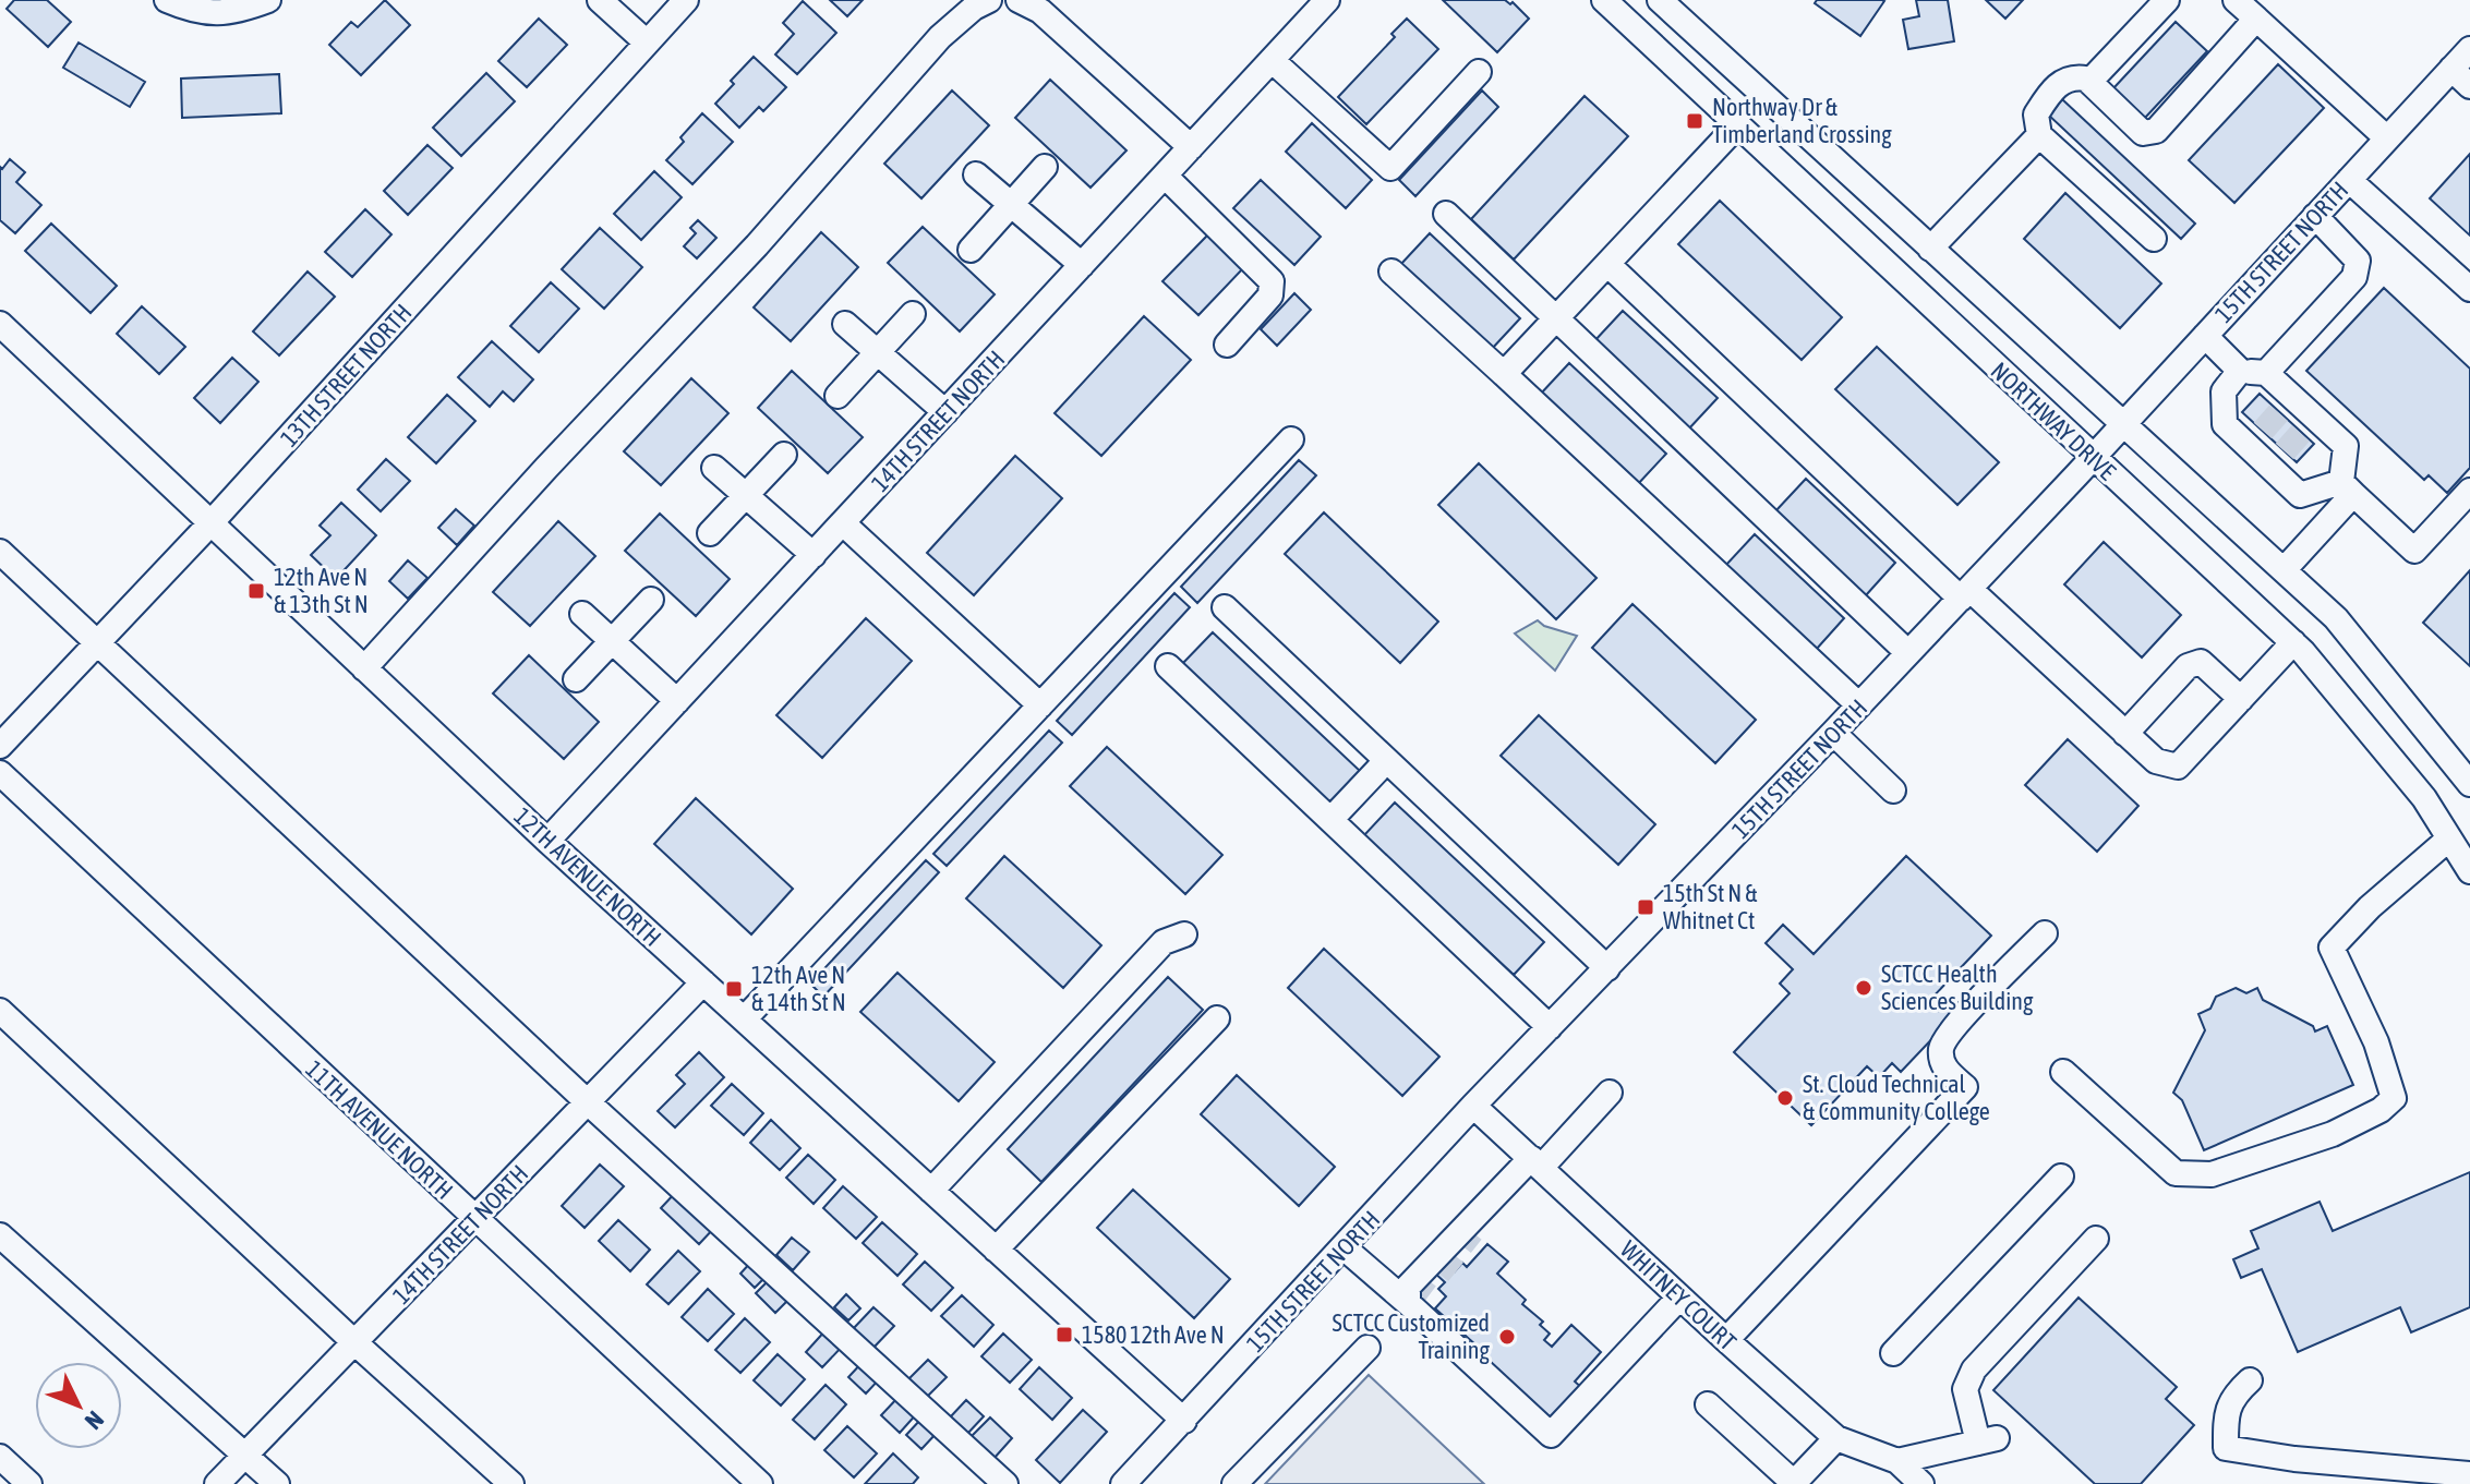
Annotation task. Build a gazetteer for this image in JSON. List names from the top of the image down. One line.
{"streets":{"street":["15TH STREET NORTH","13TH STREET NORTH","14TH STREET NORTH","NORTHWAY DRIVE","12TH AVENUE NORTH","11TH AVENUE NORTH","WHITNEY COURT"]},"crossings":[["15TH STREET NORTH","NORTHWAY DRIVE"],["15TH STREET NORTH","12TH AVENUE NORTH"],["15TH STREET NORTH","WHITNEY COURT"],["13TH STREET NORTH","12TH AVENUE NORTH"],["14TH STREET NORTH","12TH AVENUE NORTH"],["14TH STREET NORTH","11TH AVENUE NORTH"]],"places":{"transit":["Northway Dr & Timberland Crossing","12th Ave N & 13th St N","15th St N & Whitnet Ct","12th Ave N & 14th St N","1580 12th Ave N"],"other":["SCTCC Health Sciences Building","St. Cloud Technical & Community College","SCTCC Customized Training"]},"north":"bottom right"}
